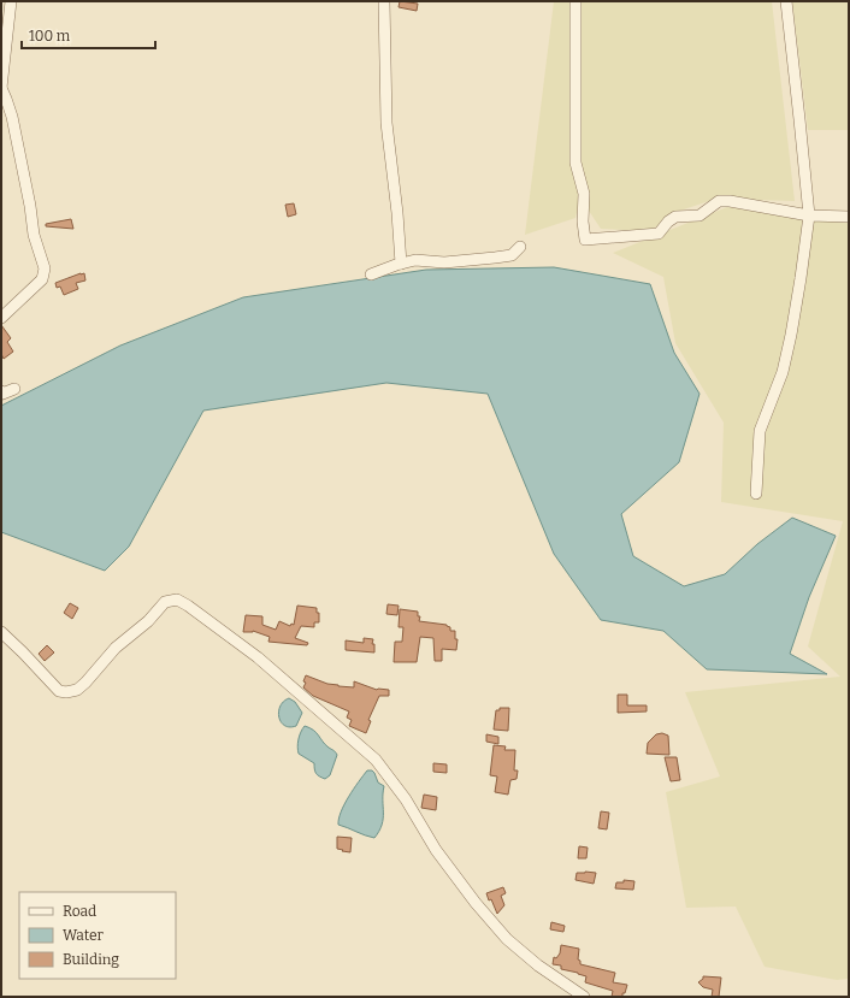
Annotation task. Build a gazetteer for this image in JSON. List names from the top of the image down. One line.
{"legend":["Road","Water","Building"],"scale_bar":"100 m"}
